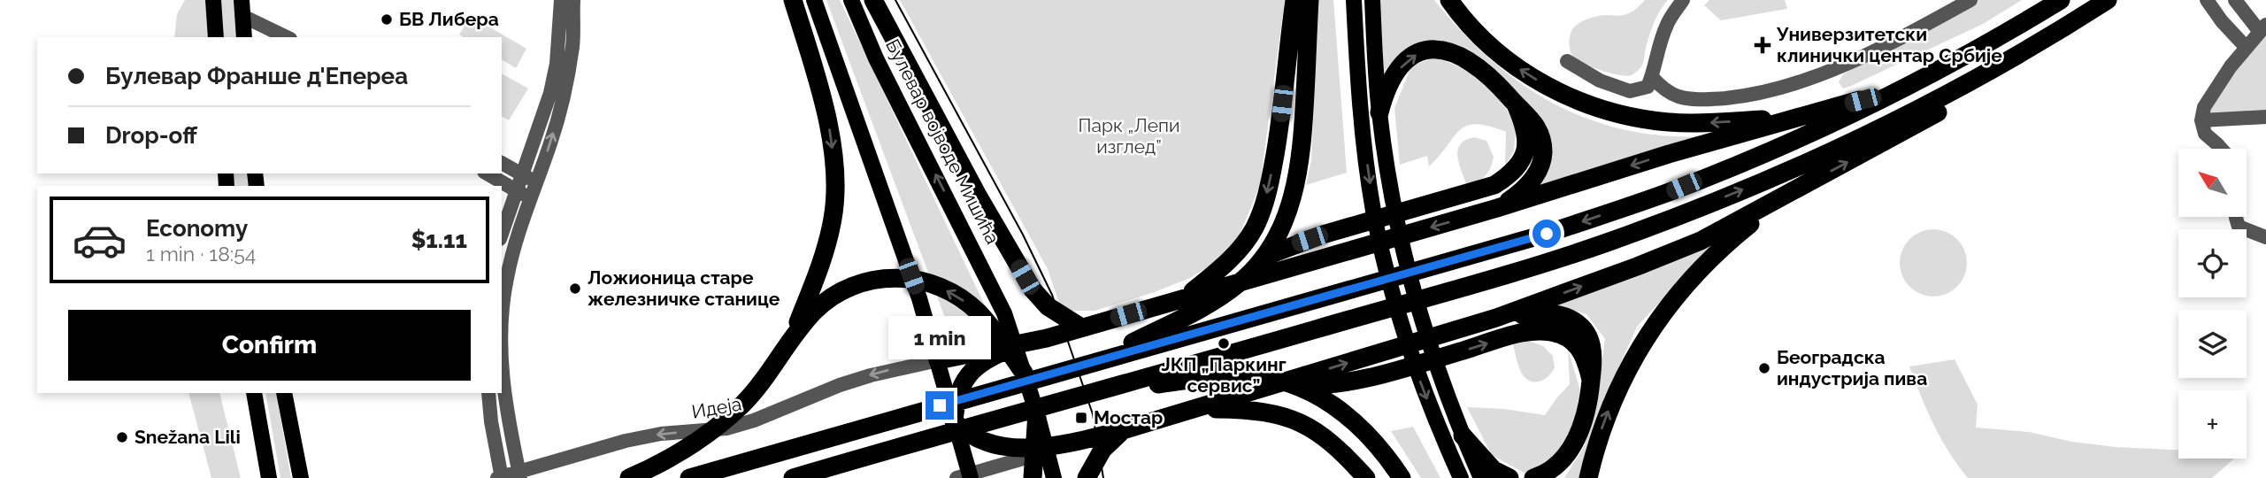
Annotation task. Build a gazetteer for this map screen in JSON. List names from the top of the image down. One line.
{"streets":{"main road":["Булевар војводе Мишића"],"street":["Идеја"]},"one_way":["Идеја"],"parks":["Парк „Лепи изглед”"],"places":{"other":["БВ Либера","Ложионица старе железничке станице","ЈКП „Паркинг сервис”","Београдска индустрија пива","Snežana Lili"],"health":["Универзитетски клинички центар Србије"],"transit":["Мостар"]},"north":"top left","page":{"banner":["Булевар Франше д'Епереа","Drop-off"],"map_buttons":"+","list":[{"name":"Economy","note":"1 min · 18:54","value":"$1.11"}],"buttons":"Confirm","bubble":"1 min"}}
